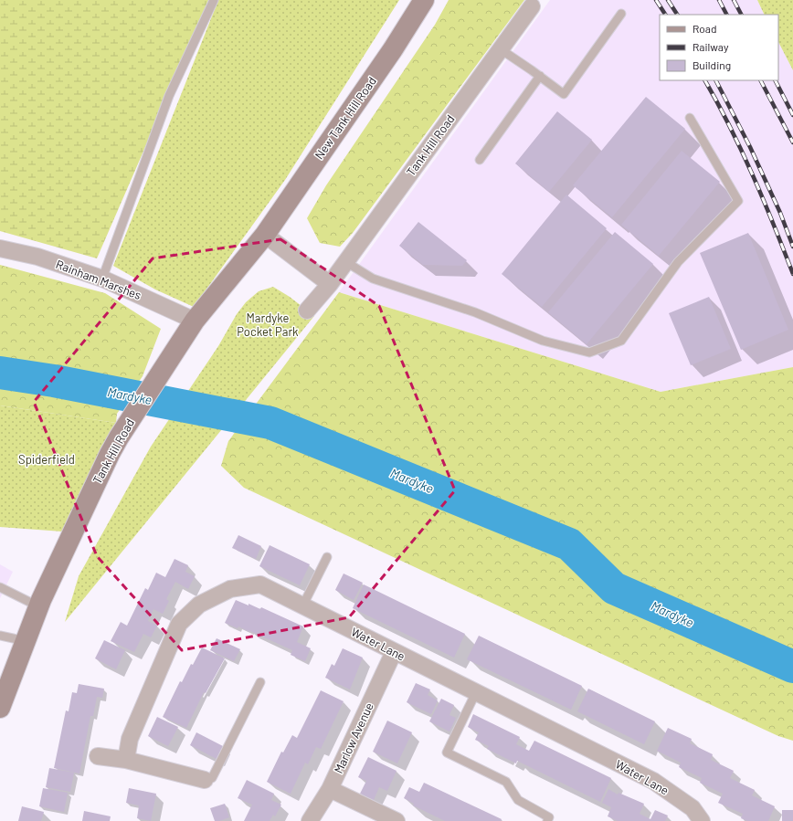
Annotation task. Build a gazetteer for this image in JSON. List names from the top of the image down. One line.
{"streets":{"street":["New Tank Hill Road","Tank Hill Road","Rainham Marshes","Water Lane","Marlow Avenue"]},"crossings":[["New Tank Hill Road","Tank Hill Road"],["Tank Hill Road","Rainham Marshes"],["Water Lane","Marlow Avenue"]],"water":["Mardyke"],"parks":["Mardyke Pocket Park","Spiderfield"],"legend":["Road","Railway","Building"]}
